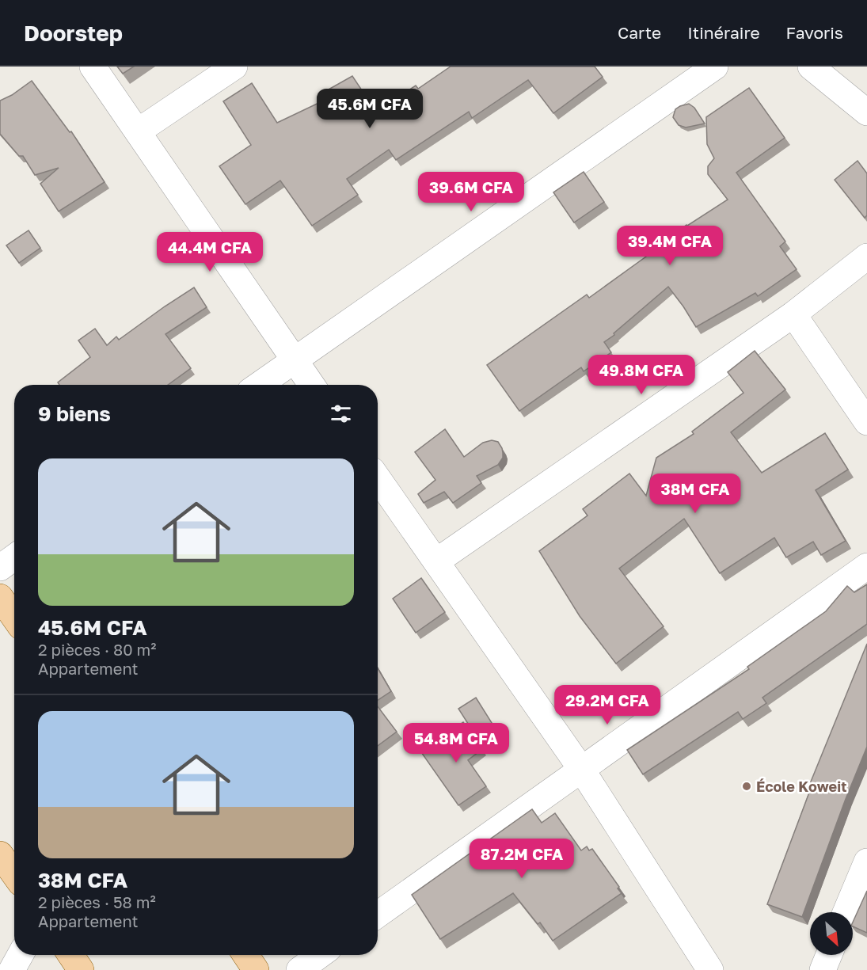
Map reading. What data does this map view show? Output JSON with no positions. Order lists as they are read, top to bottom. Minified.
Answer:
{"places":["École Koweit"],"north":"bottom right","page":{"header":"Doorstep","nav":["Carte","Itinéraire","Favoris"],"price":["45.6M CFA","39.6M CFA","39.4M CFA","44.4M CFA","49.8M CFA","38M CFA","29.2M CFA","54.8M CFA","87.2M CFA"],"heading":"9 biens","list":[{"name":"45.6M CFA","note":"2 pièces · 80 m² · Appartement"},{"name":"38M CFA","note":"2 pièces · 58 m² · Appartement"}]}}
